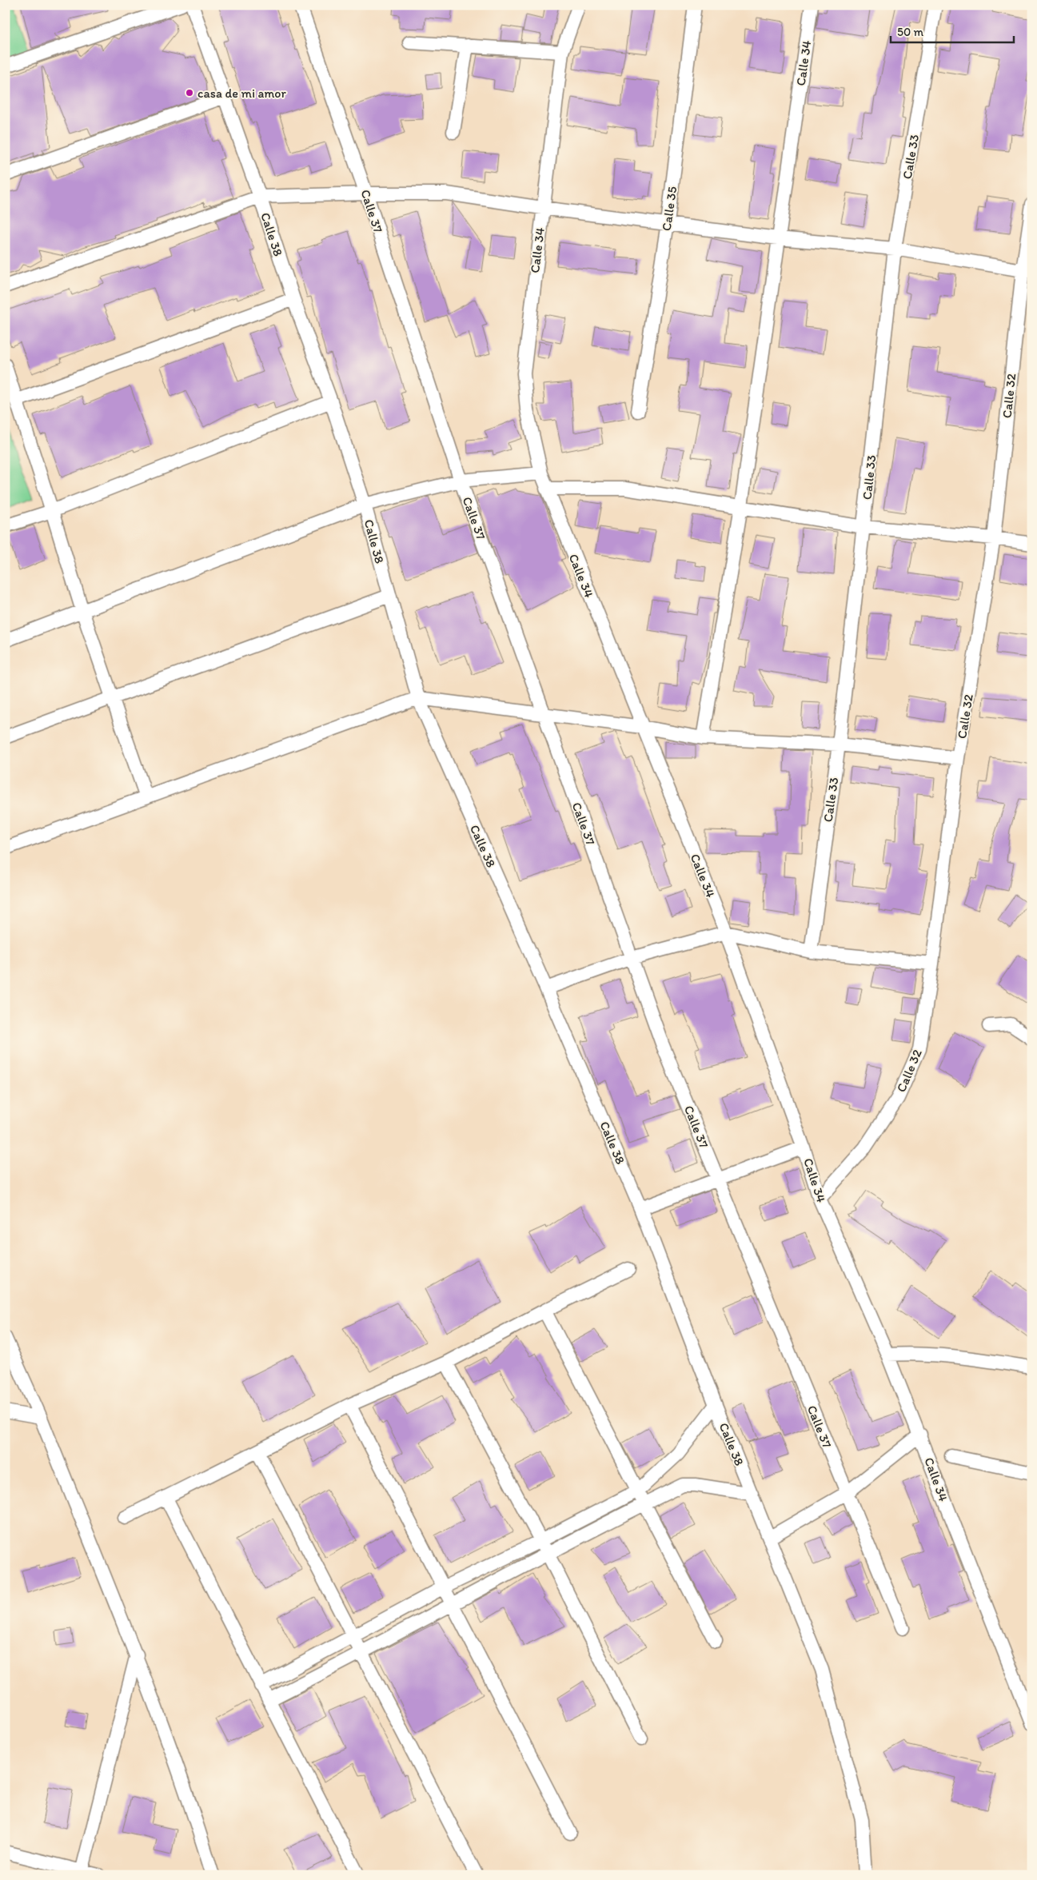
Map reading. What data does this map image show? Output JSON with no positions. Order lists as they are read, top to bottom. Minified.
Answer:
{"streets":{"street":["Calle 34","Calle 33","Calle 35","Calle 37","Calle 38","Calle 32"]},"crossings":[["Calle 34","Calle 32"]],"places":["casa de mi amor"],"scale_bar":"50 m"}
